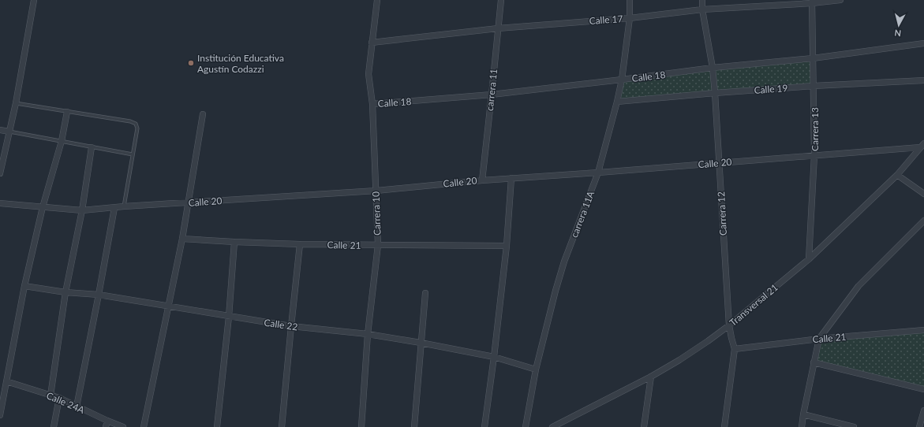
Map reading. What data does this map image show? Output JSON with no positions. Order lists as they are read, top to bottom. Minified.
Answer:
{"streets":{"street":["Calle 17","Calle 18","Calle 19","carrera 11","Carrera 13","Calle 20","Carrera 10","Carrera 12","carrera 11A","Calle 21","Transversal 21","Calle 22","Calle 24A"]},"crossings":[["Calle 17","carrera 11"],["Calle 17","Carrera 13"],["Calle 17","Carrera 10"],["Calle 17","Carrera 12"],["Calle 17","carrera 11A"],["Calle 18","carrera 11"],["Calle 18","Carrera 13"],["Calle 18","Carrera 10"],["Calle 18","Carrera 12"],["Calle 18","carrera 11A"],["Calle 19","Carrera 13"],["Calle 19","Carrera 12"],["Calle 19","carrera 11A"],["carrera 11","Calle 20"],["Carrera 13","Calle 20"],["Carrera 13","Transversal 21"],["Calle 20","Carrera 10"],["Calle 20","Carrera 12"],["Calle 20","carrera 11A"],["Calle 20","Transversal 21"],["Carrera 10","Calle 21"],["Carrera 10","Calle 22"],["Carrera 12","Calle 21"],["Carrera 12","Transversal 21"],["carrera 11A","Calle 22"]],"places":["Institución Educativa Agustín Codazzi"],"north":"bottom"}
